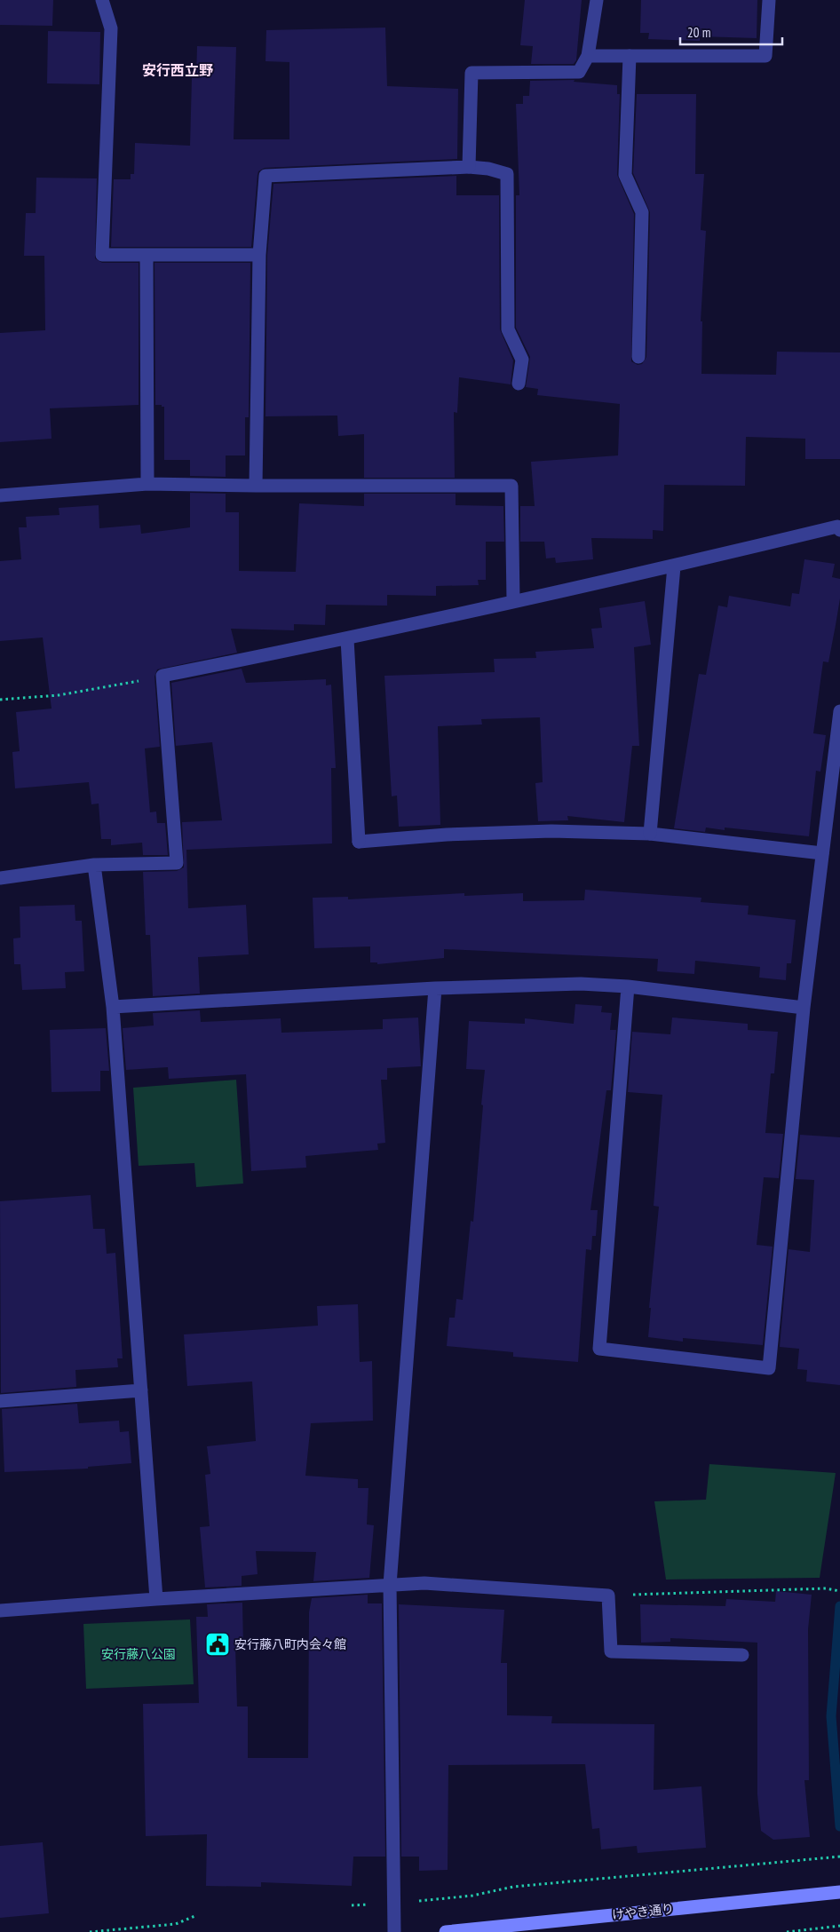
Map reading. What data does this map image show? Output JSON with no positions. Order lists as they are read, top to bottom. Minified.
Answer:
{"streets":{"street":["けやき通り"]},"districts":["安行西立野"],"parks":["安行藤八公園"],"places":{"public building":["安行藤八町内会々館"]},"scale_bar":"20 m"}
